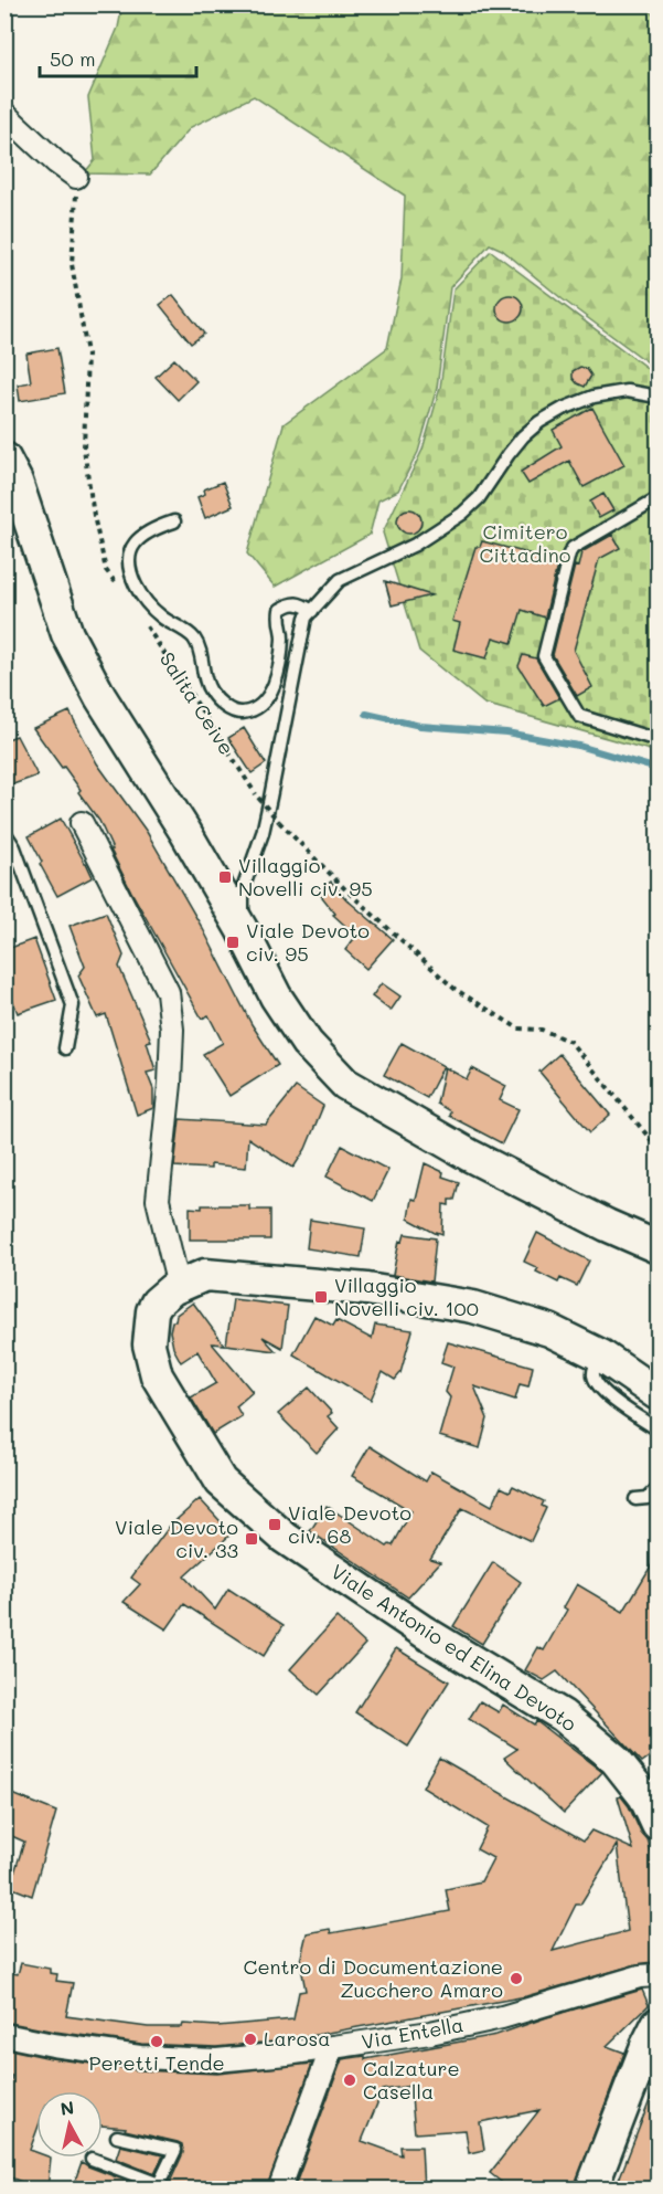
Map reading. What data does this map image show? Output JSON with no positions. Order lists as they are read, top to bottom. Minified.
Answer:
{"streets":{"street":["Viale Antonio ed Elina Devoto","Via Entella"],"path":["Salita Ceive"]},"parks":["Cimitero Cittadino"],"places":{"transit":["Villaggio Novelli civ. 95","Viale Devoto civ. 95","Villaggio Novelli civ. 100","Viale Devoto civ. 68","Viale Devoto civ. 33"],"other":["Centro di Documentazione Zucchero Amaro","Larosa","Peretti Tende","Calzature Casella"]},"scale_bar":"50 m","north":"top"}
